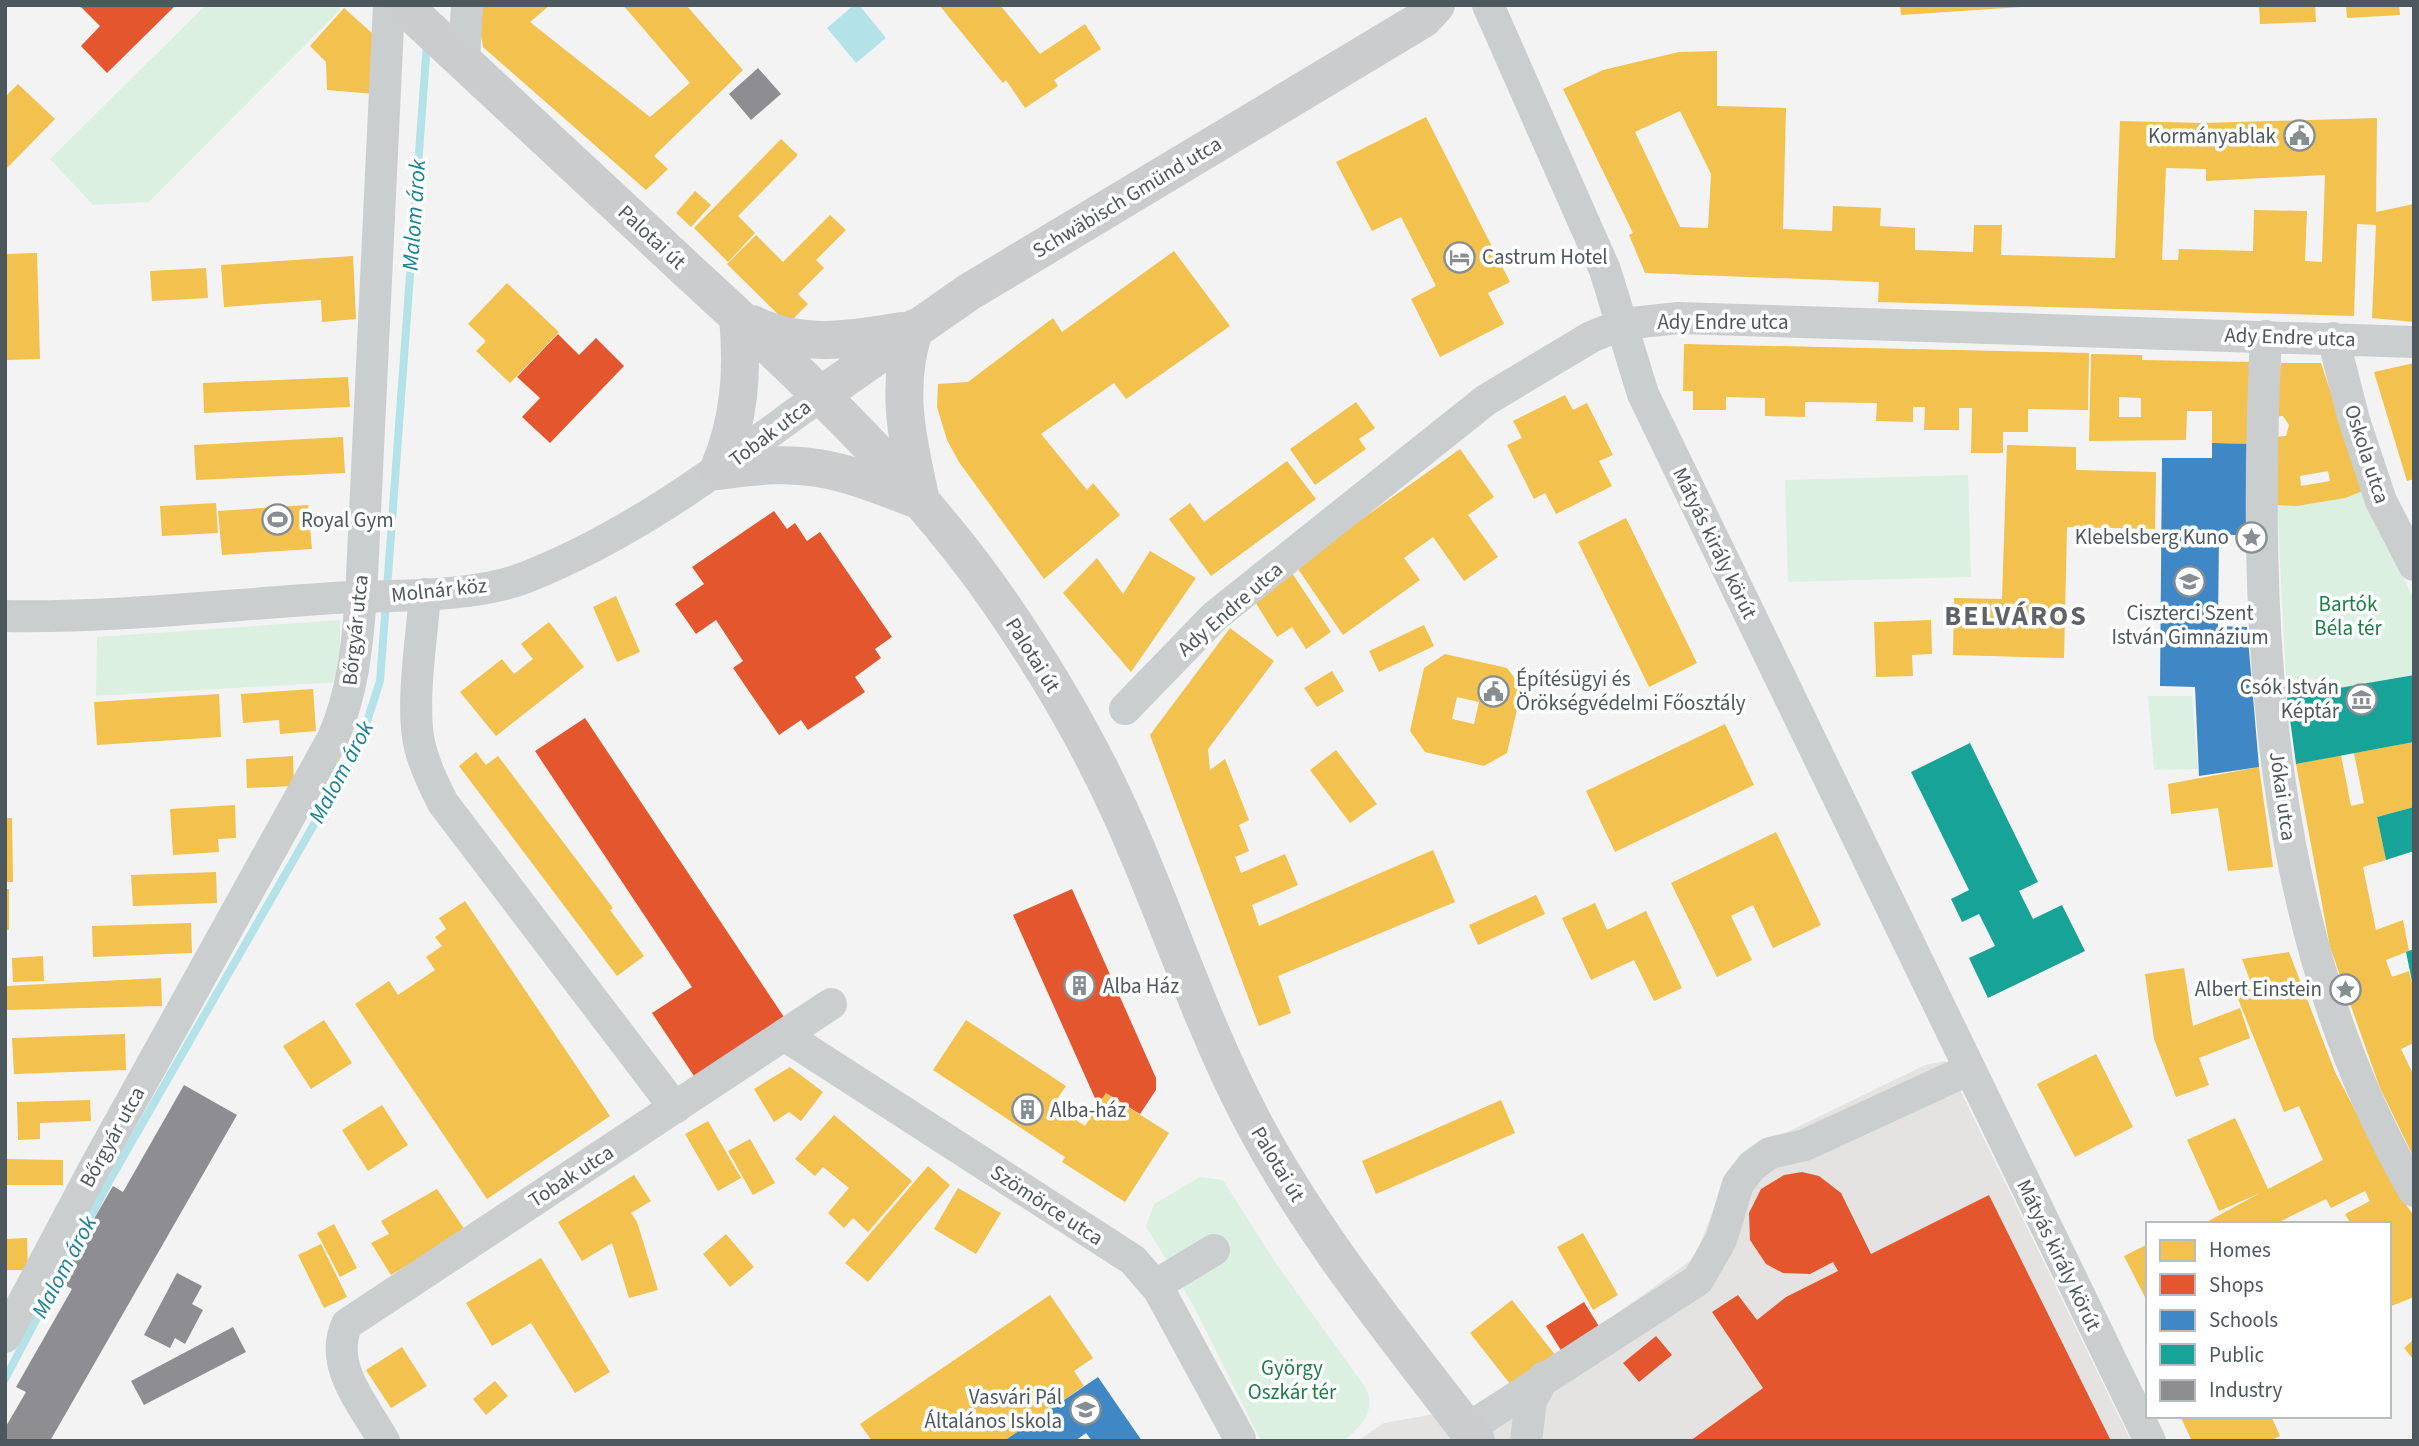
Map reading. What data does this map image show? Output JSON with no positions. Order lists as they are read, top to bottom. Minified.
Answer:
{"streets":{"main road":["Schwäbisch Gmünd utca","Palotai út"],"street":["Ady Endre utca","Tobak utca","Oskola utca","Mátyás király körút","Molnár köz","Bőrgyár utca","Jókai utca","Szömörce utca"]},"crossings":[["Schwäbisch Gmünd utca","Palotai út"],["Schwäbisch Gmünd utca","Tobak utca"],["Palotai út","Tobak utca"],["Ady Endre utca","Oskola utca"],["Ady Endre utca","Mátyás király körút"],["Ady Endre utca","Jókai utca"],["Tobak utca","Molnár köz"],["Tobak utca","Szömörce utca"],["Molnár köz","Bőrgyár utca"]],"districts":["BELVÁROS"],"water":["Malom árok"],"parks":["Bartók Béla tér","György Oszkár tér"],"places":{"public building":["Kormányablak","Építésügyi és Örökségvédelmi Főosztály"],"hotel":["Castrum Hotel"],"sports":["Royal Gym"],"place":["Klebelsberg Kuno","Albert Einstein"],"school or university":["Ciszterci Szent István Gimnázium","Vasvári Pál Általános Iskola"],"museum":["Csók István Képtár"],"building":["Alba Ház","Alba-ház"]},"legend":["Homes","Shops","Schools","Public","Industry"]}
